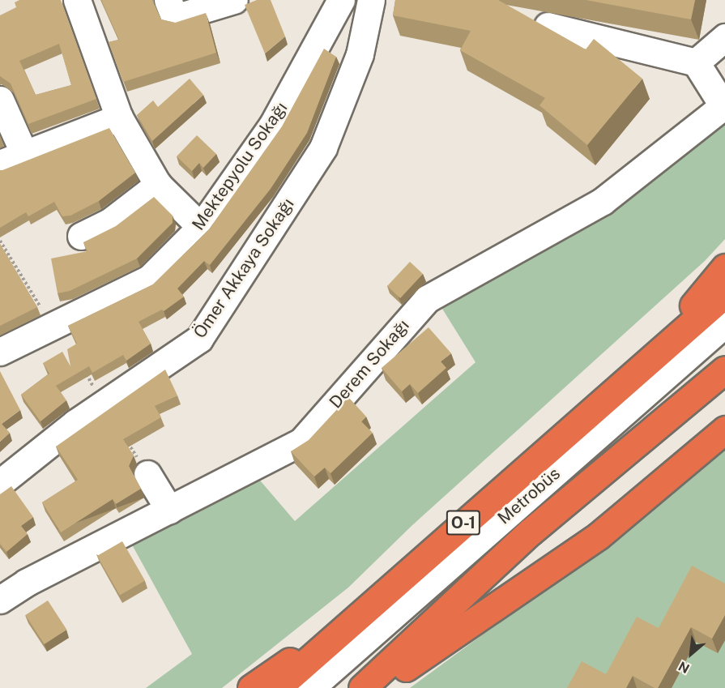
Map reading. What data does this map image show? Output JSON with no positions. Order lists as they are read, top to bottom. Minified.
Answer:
{"streets":{"highway":["O-1"],"street":["Mektepyolu Sokağı","Ömer Akkaya Sokağı","Derem Sokağı","Metrobüs"]},"north":"bottom left"}
